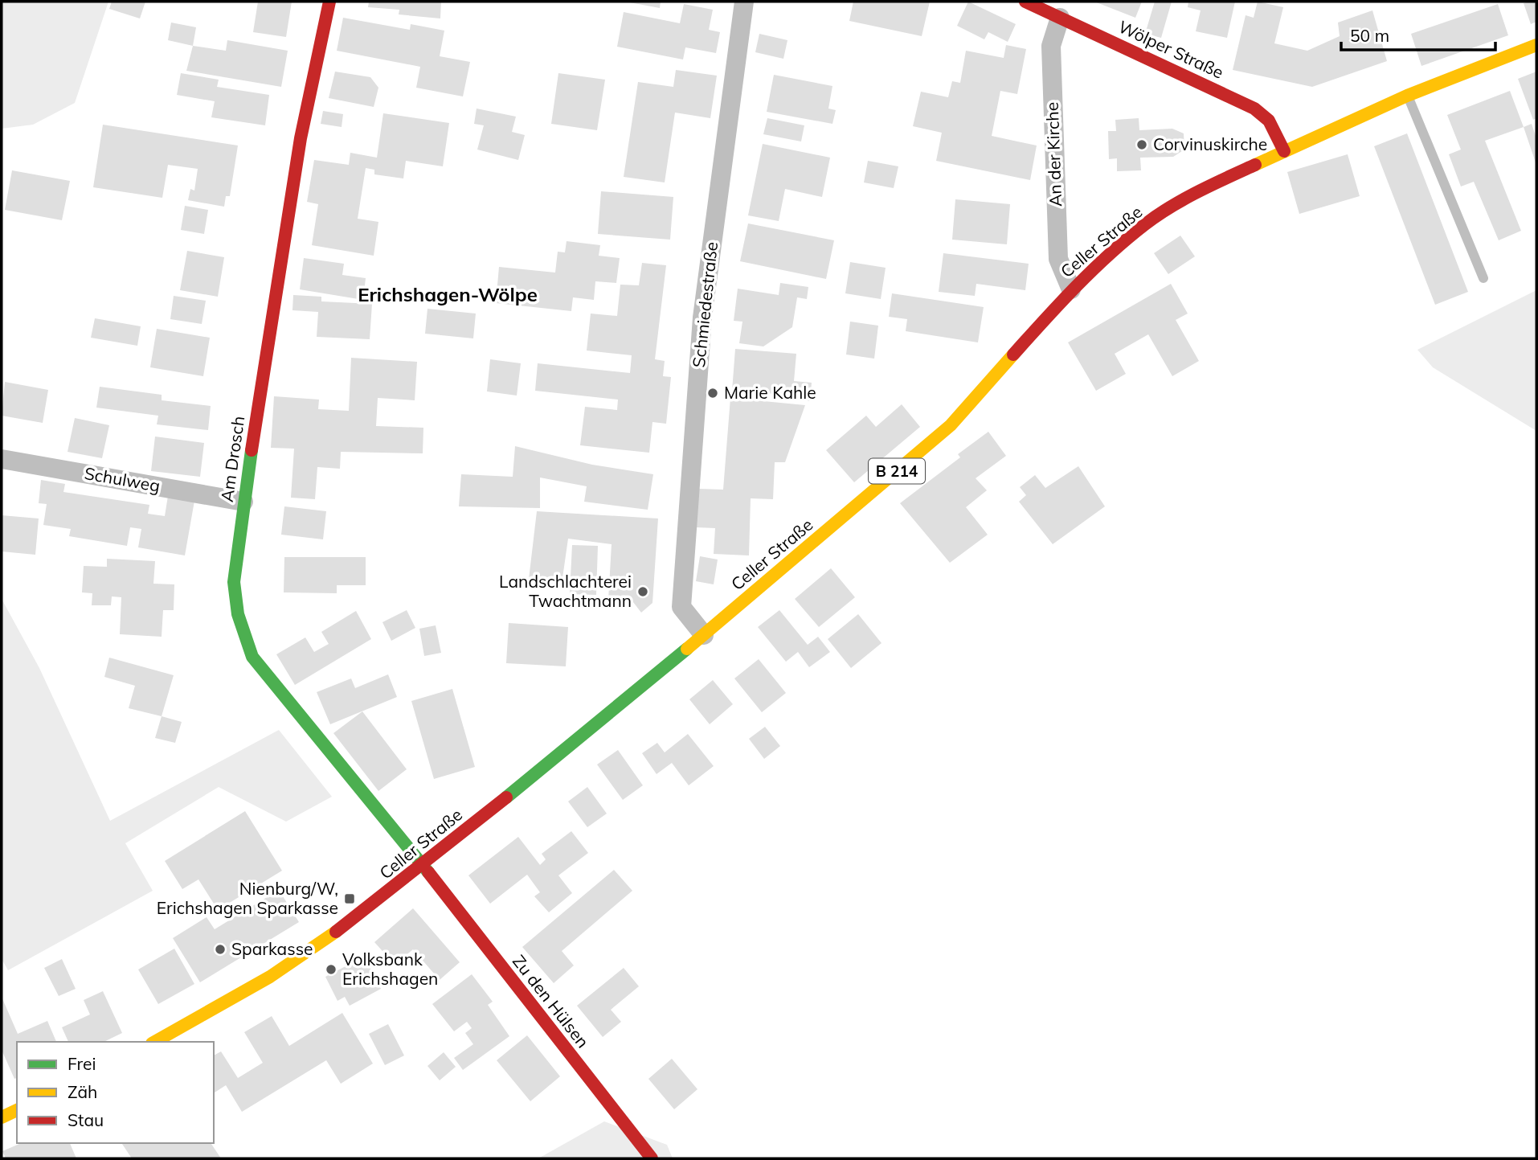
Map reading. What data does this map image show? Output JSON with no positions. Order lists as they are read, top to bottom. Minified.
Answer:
{"streets":{"main road":["Wölper Straße","Celler Straße","Am Drosch","B 214","Zu den Hülsen"],"street":["An der Kirche","Schmiedestraße","Schulweg"]},"crossings":[["Wölper Straße","An der Kirche"],["Wölper Straße","Celler Straße"],["An der Kirche","Celler Straße"],["Celler Straße","Schmiedestraße"],["Celler Straße","Am Drosch"],["Celler Straße","Zu den Hülsen"],["Am Drosch","Schulweg"],["Am Drosch","Zu den Hülsen"]],"districts":["Erichshagen-Wölpe"],"places":{"other":["Corvinuskirche","Marie Kahle","Landschlachterei Twachtmann","Sparkasse","Volksbank Erichshagen"],"transit":["Nienburg/W, Erichshagen Sparkasse"]},"legend":["Frei","Zäh","Stau"],"scale_bar":"50 m"}
